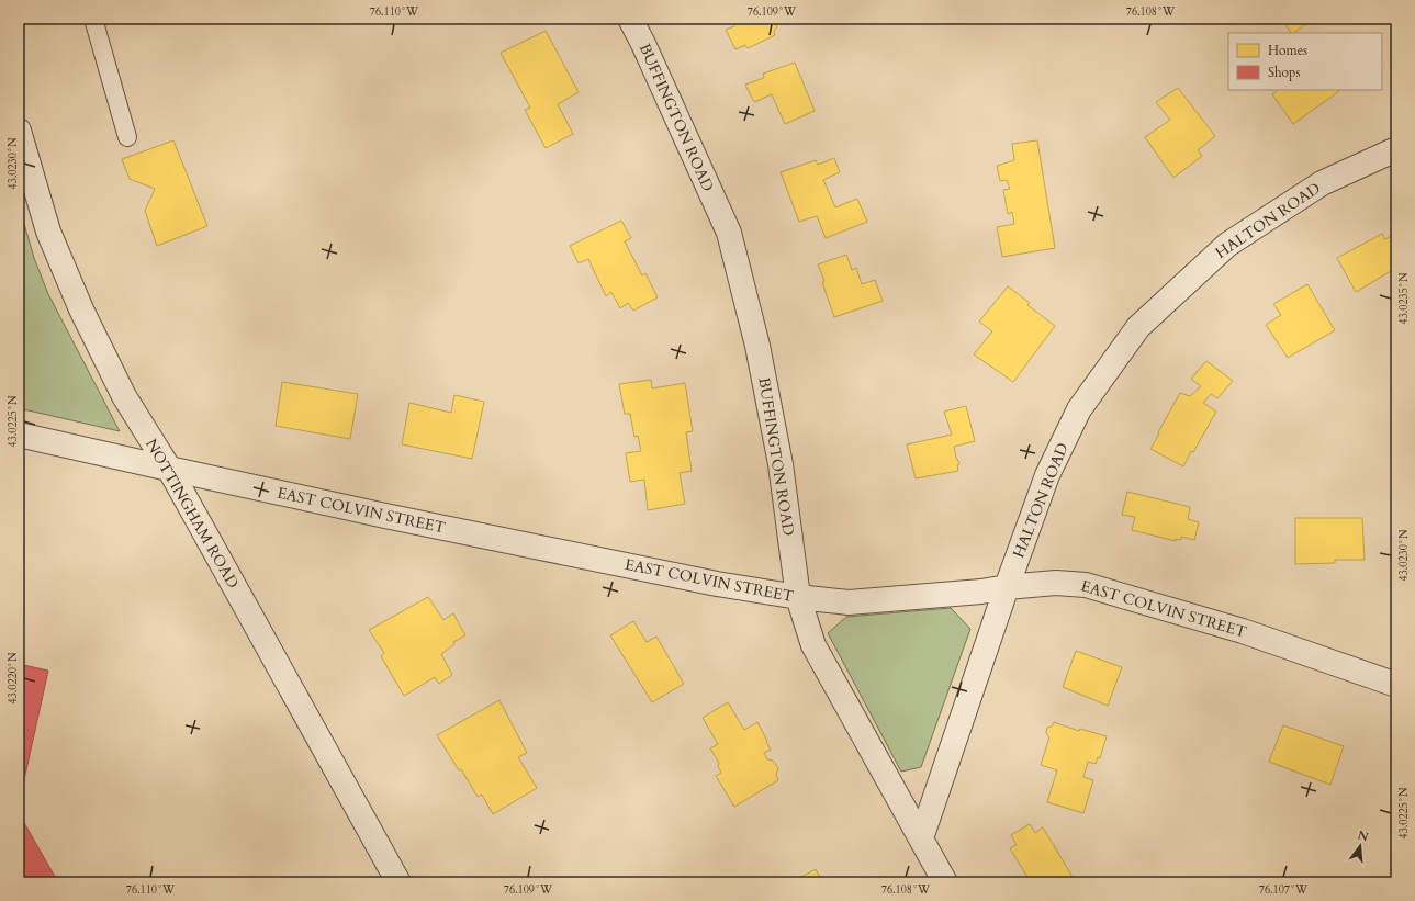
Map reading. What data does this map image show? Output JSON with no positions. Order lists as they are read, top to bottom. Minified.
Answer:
{"streets":{"street":["BUFFINGTON ROAD","HALTON ROAD","EAST COLVIN STREET","NOTTINGHAM ROAD"]},"crossings":[["BUFFINGTON ROAD","HALTON ROAD"],["BUFFINGTON ROAD","EAST COLVIN STREET"],["HALTON ROAD","EAST COLVIN STREET"],["EAST COLVIN STREET","NOTTINGHAM ROAD"]],"legend":["Homes","Shops"],"north":"top","coordinates":["76.110°W","76.109°W","76.108°W","43.0230°N","43.0235°N","43.0225°N","43.0220°N","76.107°W"]}
